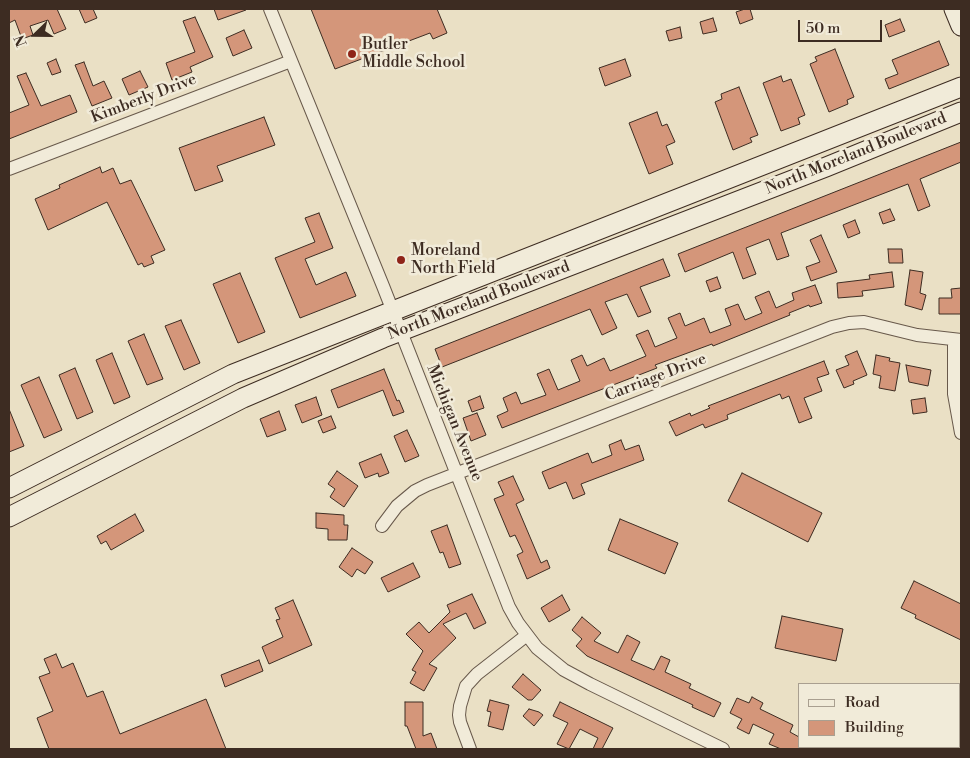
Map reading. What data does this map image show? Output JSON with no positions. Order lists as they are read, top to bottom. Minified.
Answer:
{"streets":{"street":["Kimberly Drive","North Moreland Boulevard","Carriage Drive","Michigan Avenue"]},"crossings":[["Kimberly Drive","Michigan Avenue"],["North Moreland Boulevard","Michigan Avenue"],["Carriage Drive","Michigan Avenue"]],"places":["Butler Middle School","Moreland North Field"],"legend":["Road","Building"],"scale_bar":"50 m","north":"left"}
